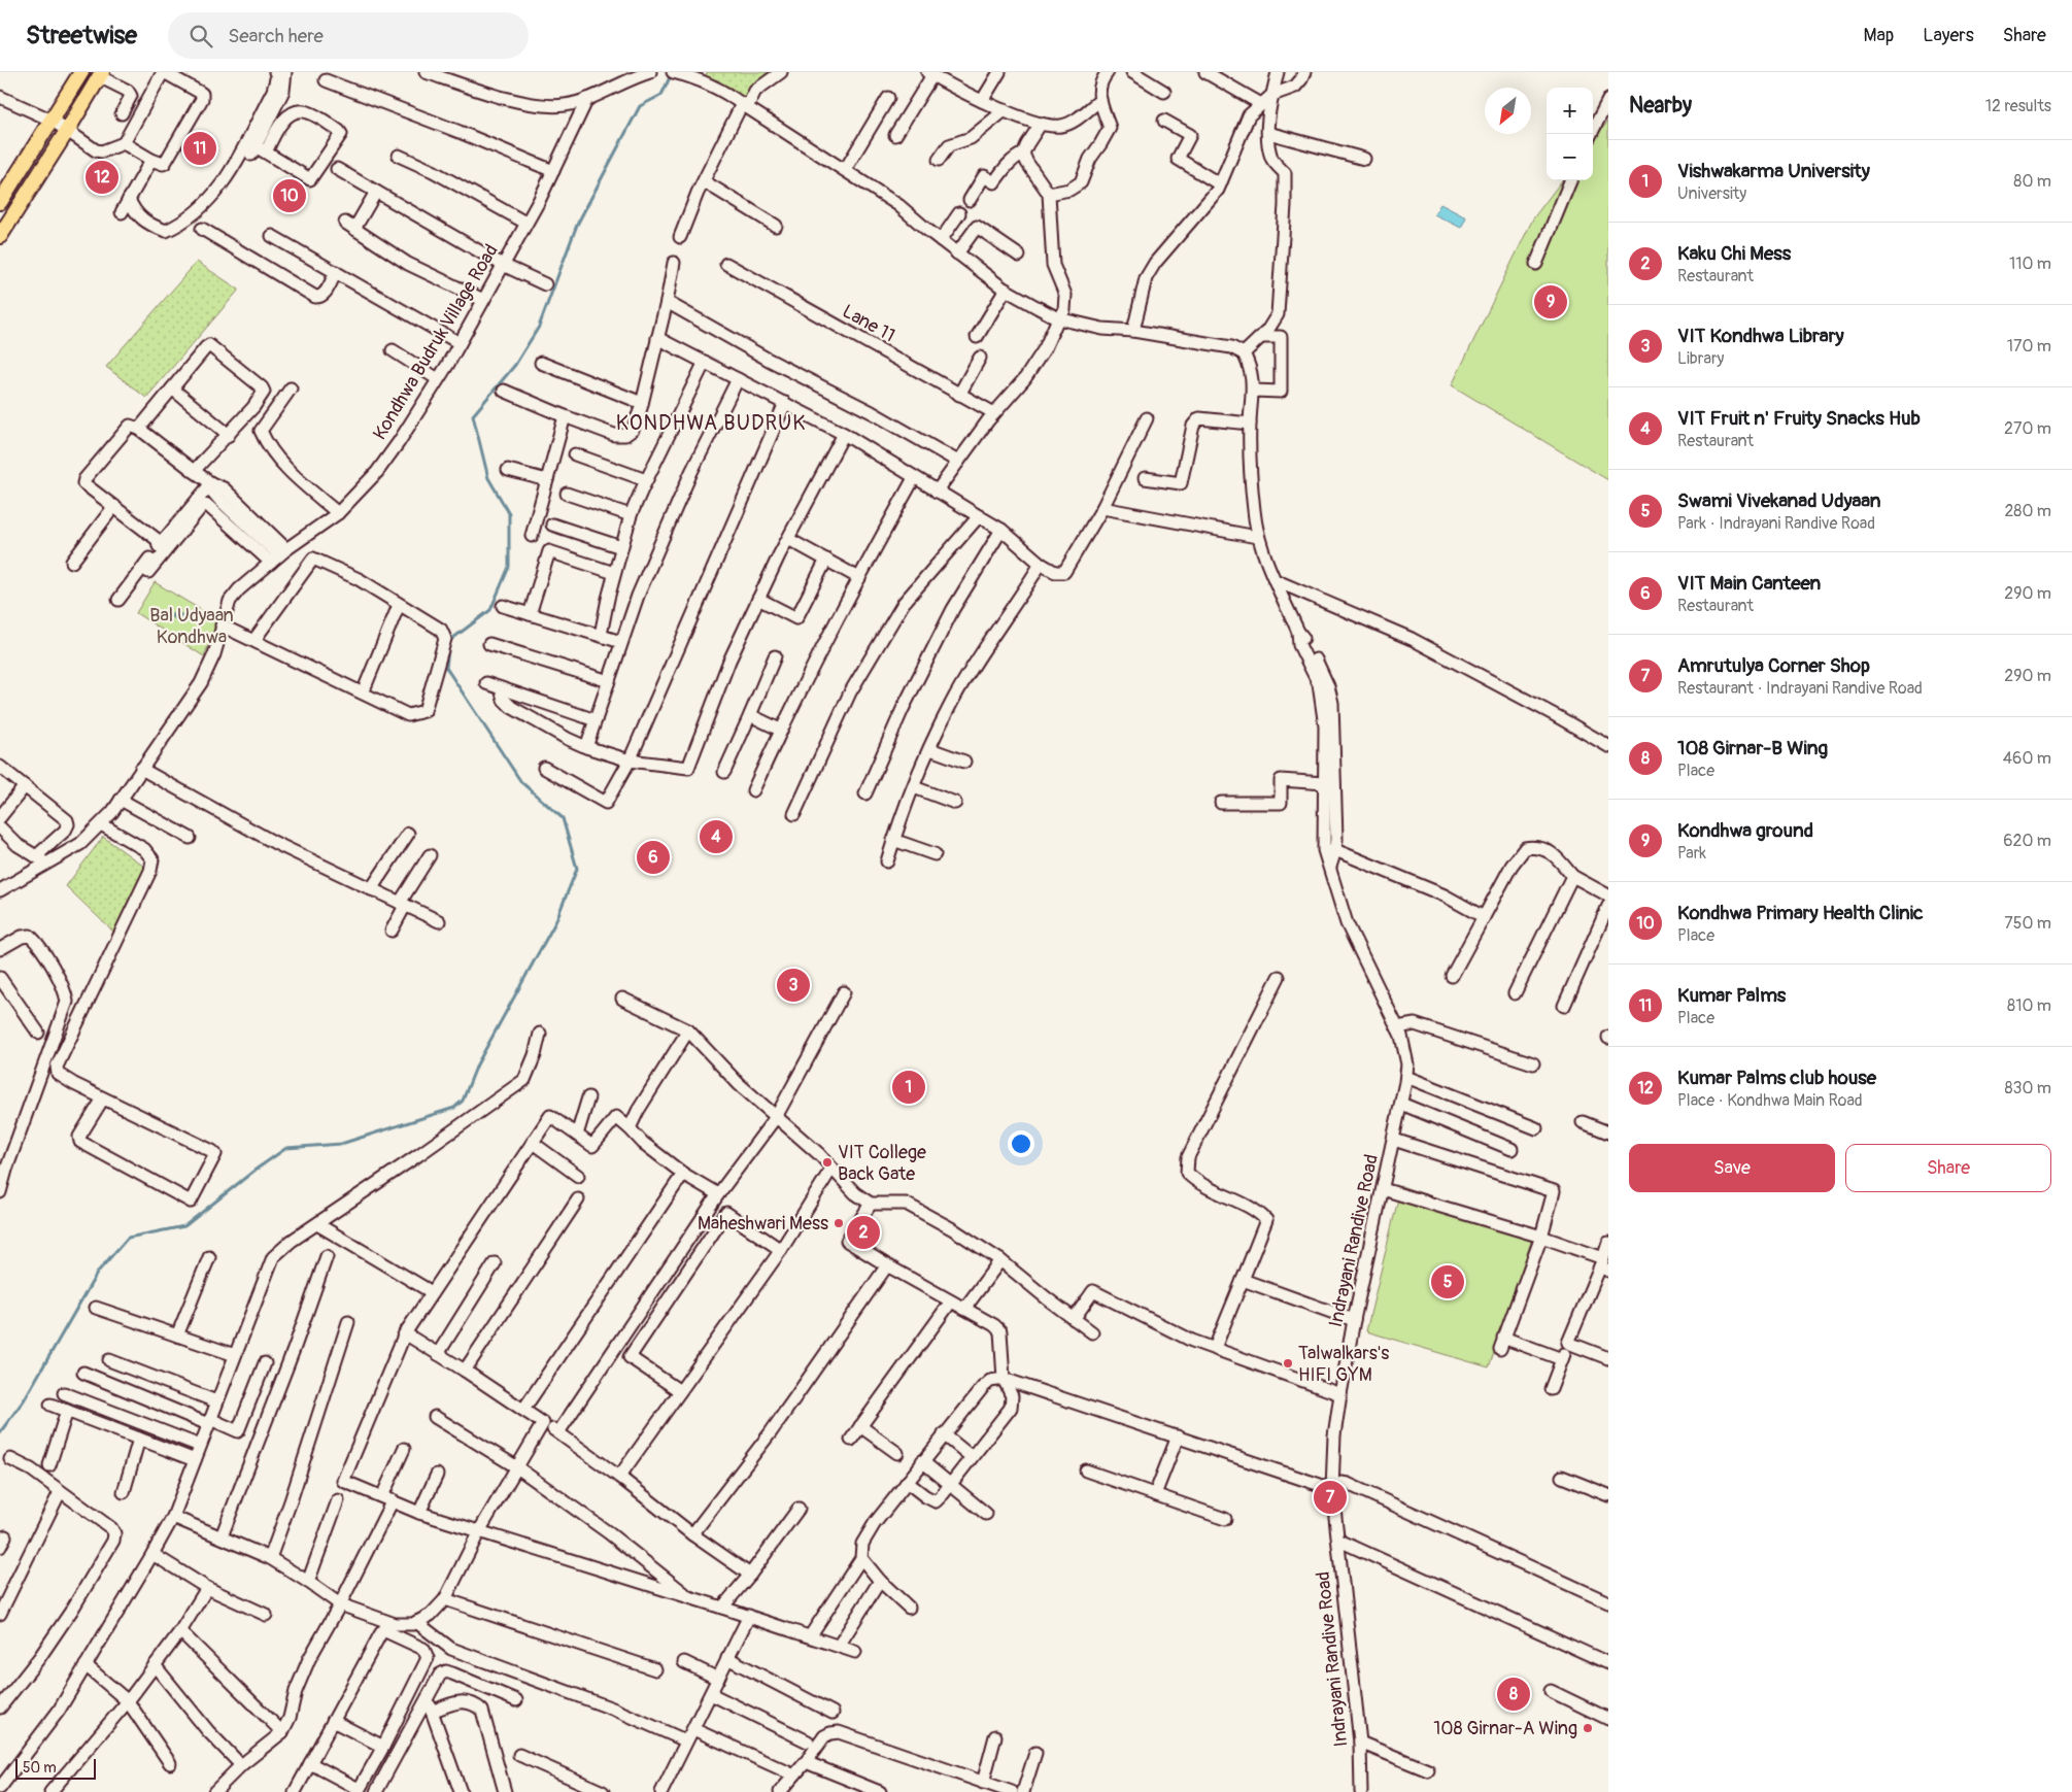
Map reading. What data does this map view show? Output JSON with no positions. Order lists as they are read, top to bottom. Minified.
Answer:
{"streets":{"street":["Lane 11","Kondhwa Budruk Village Road","Indrayani Randive Road"]},"districts":["KONDHWA BUDRUK"],"parks":["Bal Udyaan Kondhwa"],"places":["VIT College Back Gate","Maheshwari Mess","Talwalkars's HIFI GYM","108 Girnar-A Wing"],"scale_bar":"50 m","north":"bottom left","page":{"header":"Streetwise","search":"Search here","nav":["Map","Layers","Share"],"heading":["Nearby","12 results"],"map_buttons":["+","−"],"pins":["11","12","10","9","4","6","3","1","2","5","7","8"],"list":[{"mark":"1","name":"Vishwakarma University","note":"University","value":"80 m"},{"mark":"2","name":"Kaku Chi Mess","note":"Restaurant","value":"110 m"},{"mark":"3","name":"VIT Kondhwa Library","note":"Library","value":"170 m"},{"mark":"4","name":"VIT Fruit n' Fruity Snacks Hub","note":"Restaurant","value":"270 m"},{"mark":"5","name":"Swami Vivekanad Udyaan","note":"Park · Indrayani Randive Road","value":"280 m"},{"mark":"6","name":"VIT Main Canteen","note":"Restaurant","value":"290 m"},{"mark":"7","name":"Amrutulya Corner Shop","note":"Restaurant · Indrayani Randive Road","value":"290 m"},{"mark":"8","name":"108 Girnar-B Wing","note":"Place","value":"460 m"},{"mark":"9","name":"Kondhwa ground","note":"Park","value":"620 m"},{"mark":"10","name":"Kondhwa Primary Health Clinic","note":"Place","value":"750 m"},{"mark":"11","name":"Kumar Palms","note":"Place","value":"810 m"},{"mark":"12","name":"Kumar Palms club house","note":"Place · Kondhwa Main Road","value":"830 m"}],"buttons":["Save","Share"],"scale":"50 m"}}
